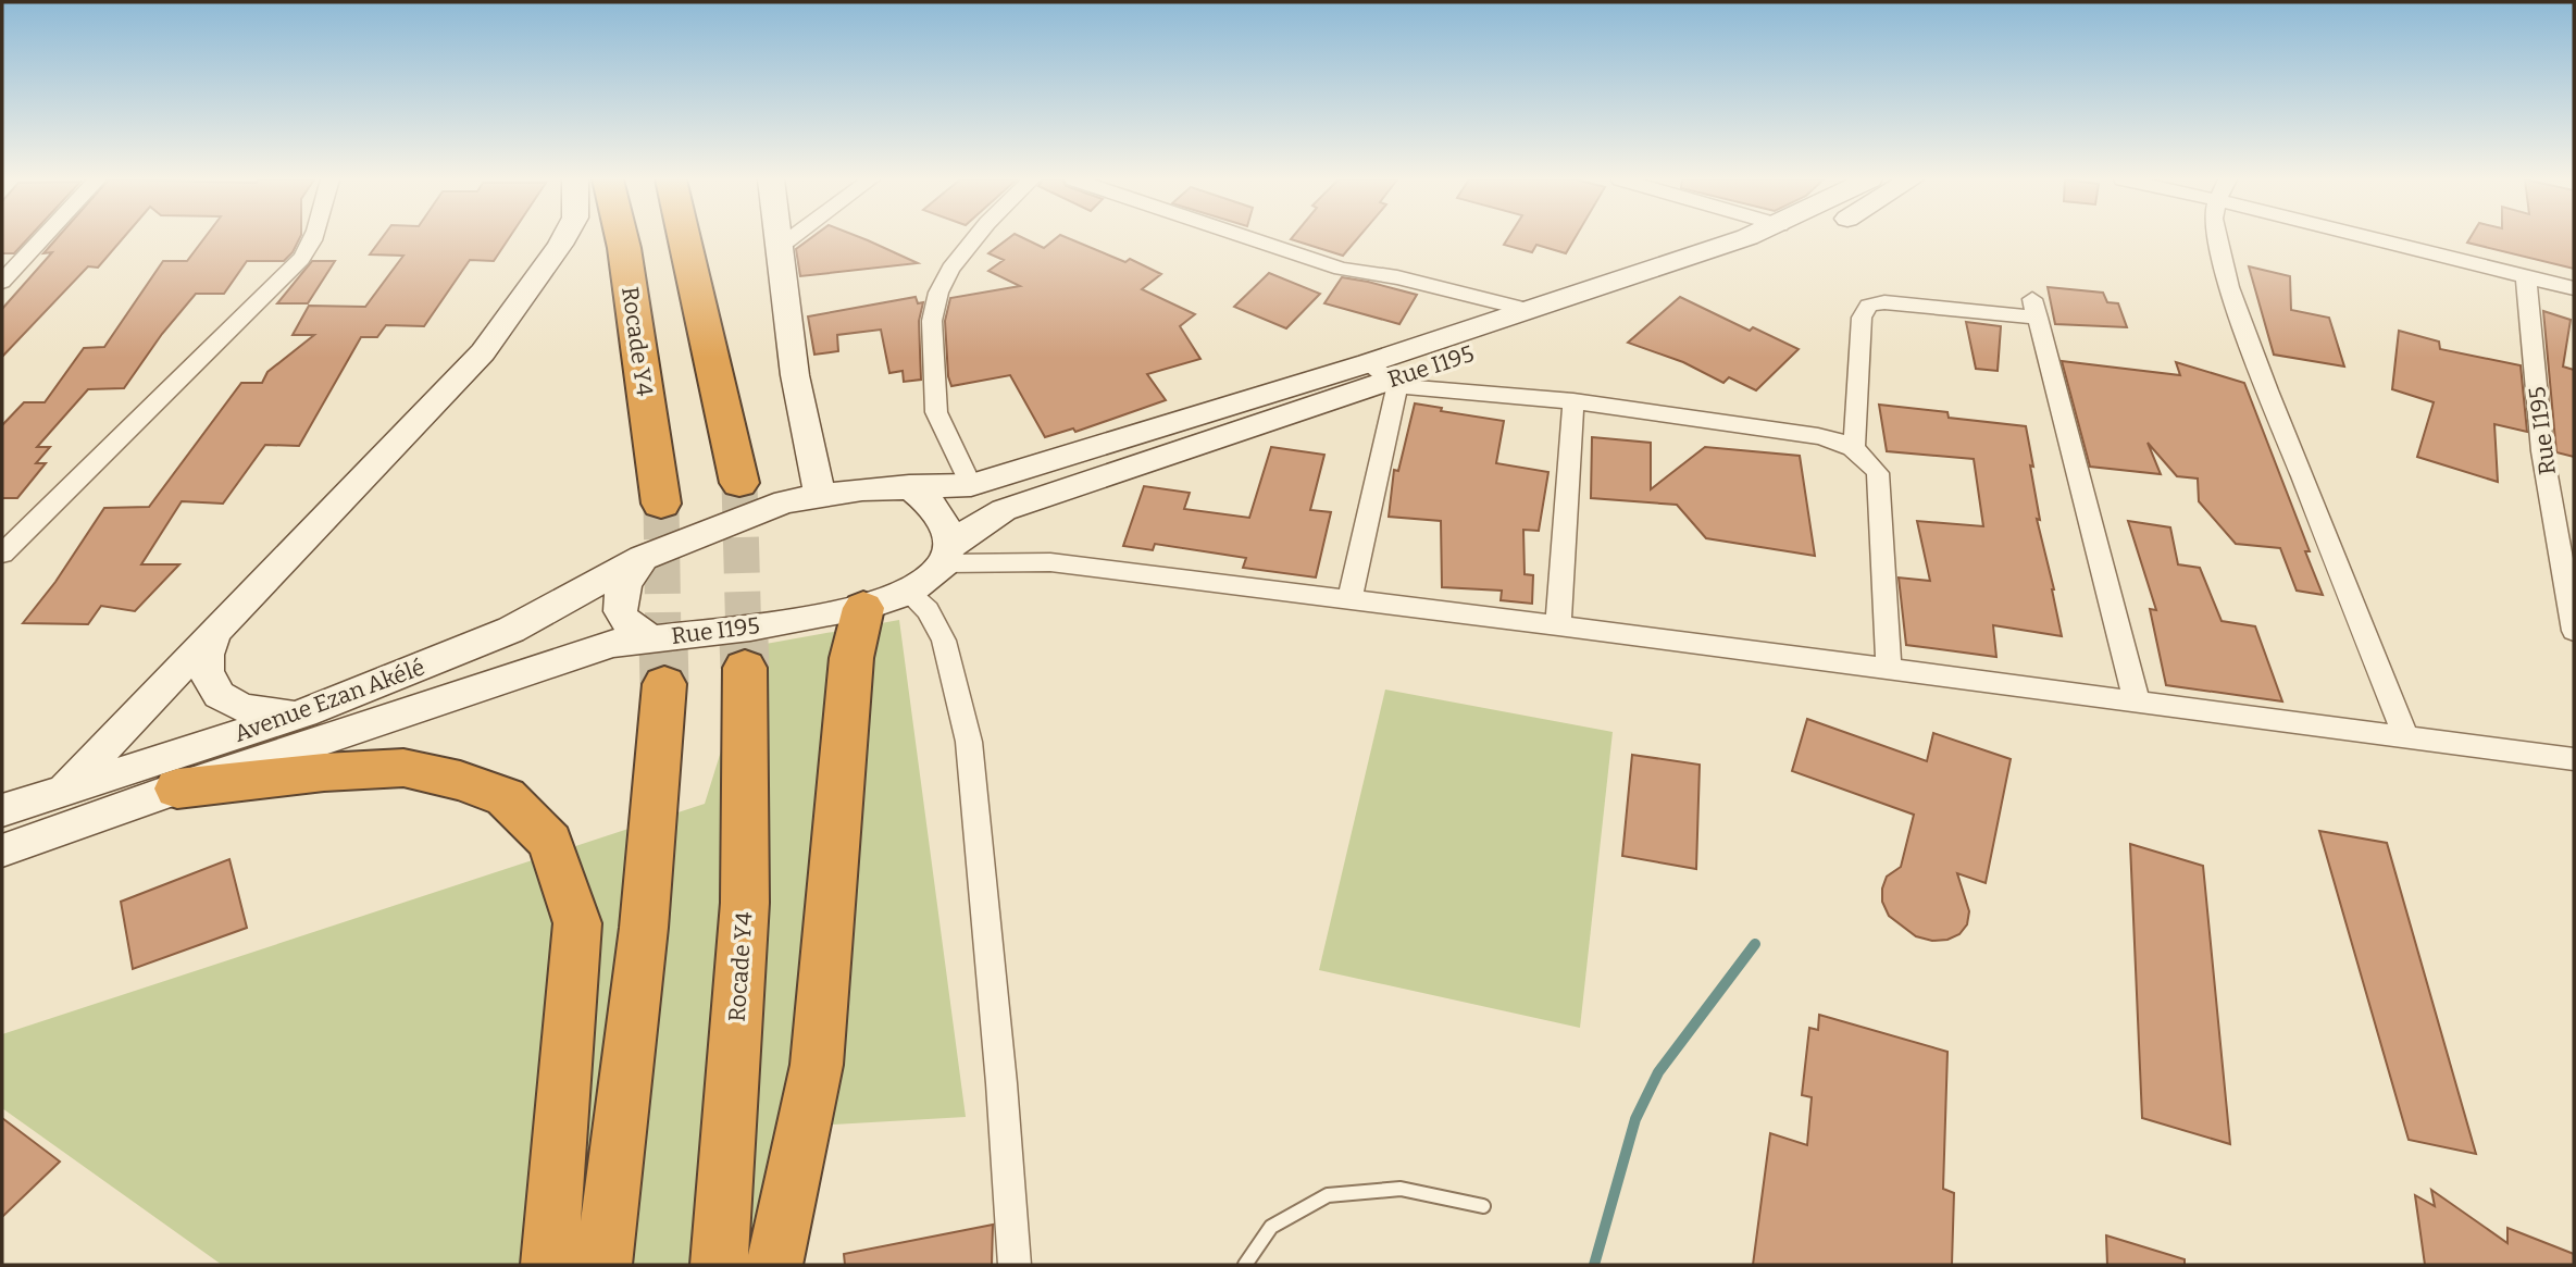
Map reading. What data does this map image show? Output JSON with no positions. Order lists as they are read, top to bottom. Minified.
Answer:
{"streets":{"highway":["Rocade Y4"],"main road":["Rue I195","Avenue Ezan Akélé"]},"crossings":[["Rue I195","Avenue Ezan Akélé"]]}
